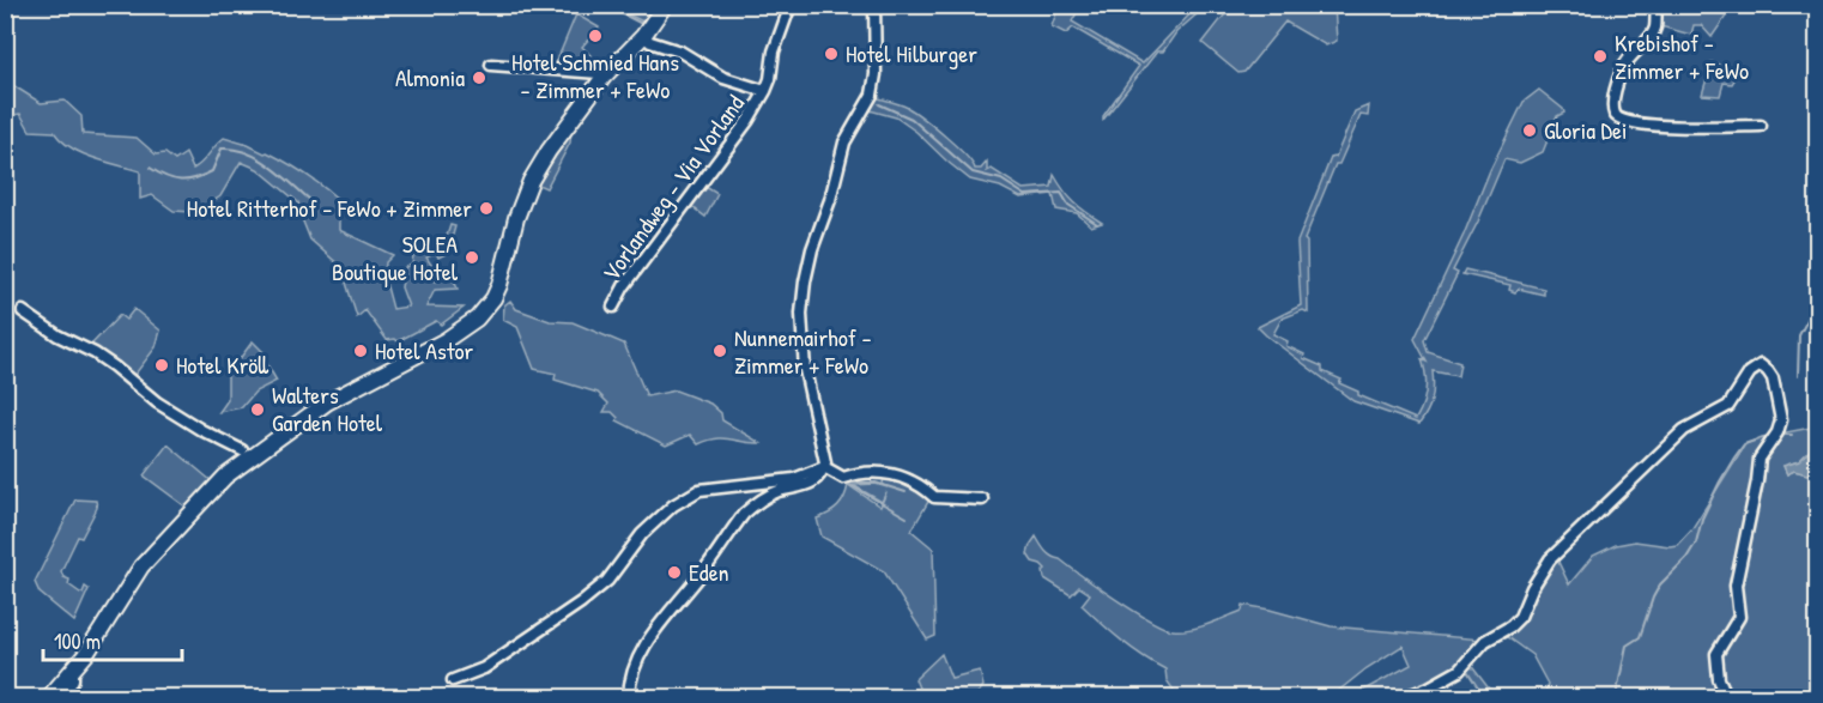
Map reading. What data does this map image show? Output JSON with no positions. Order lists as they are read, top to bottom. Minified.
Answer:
{"streets":{"street":["Vorlandweg - Via Vorland"]},"places":["Hotel Schmied Hans - Zimmer + FeWo","Hotel Hilburger","Krebishof - Zimmer + FeWo","Almonia","Gloria Dei","Hotel Ritterhof - FeWo + Zimmer","SOLEA Boutique Hotel","Hotel Astor","Nunnemairhof - Zimmer + FeWo","Hotel Kröll","Walters Garden Hotel","Eden"],"scale_bar":"100 m"}
